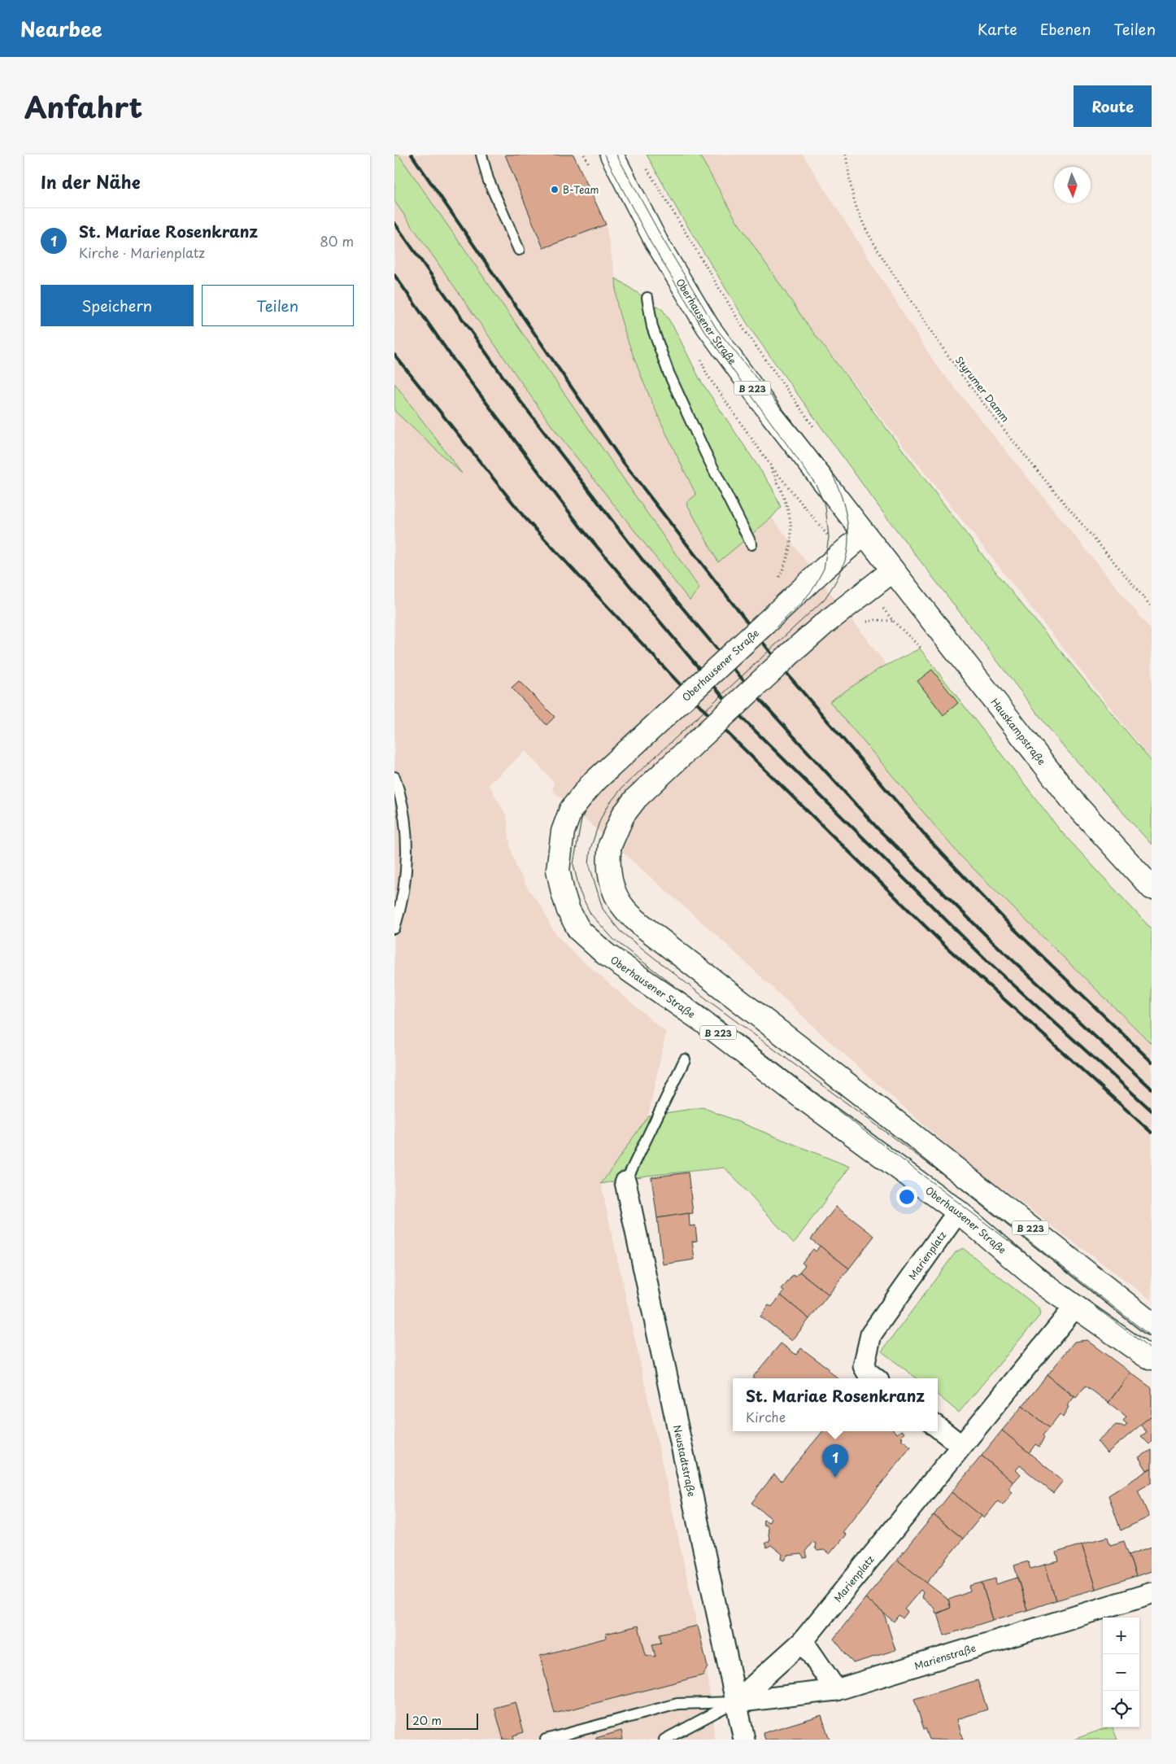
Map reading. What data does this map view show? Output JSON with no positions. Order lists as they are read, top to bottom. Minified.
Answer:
{"streets":{"main road":["Oberhausener Straße","B 223","Hauskampstraße"],"street":["Marienplatz","Neustadtstraße","Marienstraße"],"path":["Styrumer Damm"]},"crossings":[["Oberhausener Straße","B 223"],["Oberhausener Straße","Hauskampstraße"],["Oberhausener Straße","Marienplatz"],["B 223","Hauskampstraße"],["Marienplatz","Neustadtstraße"],["Marienplatz","Marienstraße"],["Neustadtstraße","Marienstraße"]],"places":["B-Team"],"scale_bar":"20 m","north":"bottom","page":{"header":"Nearbee","nav":["Karte","Ebenen","Teilen"],"title":"Anfahrt","buttons":["Route",["Speichern","Teilen"]],"heading":"In der Nähe","list":[{"mark":"1","name":"St. Mariae Rosenkranz","note":"Kirche · Marienplatz","value":"80 m"}],"popup":["St. Mariae Rosenkranz","Kirche"],"pins":"1","map_buttons":["+","−"],"scale":"20 m"}}
